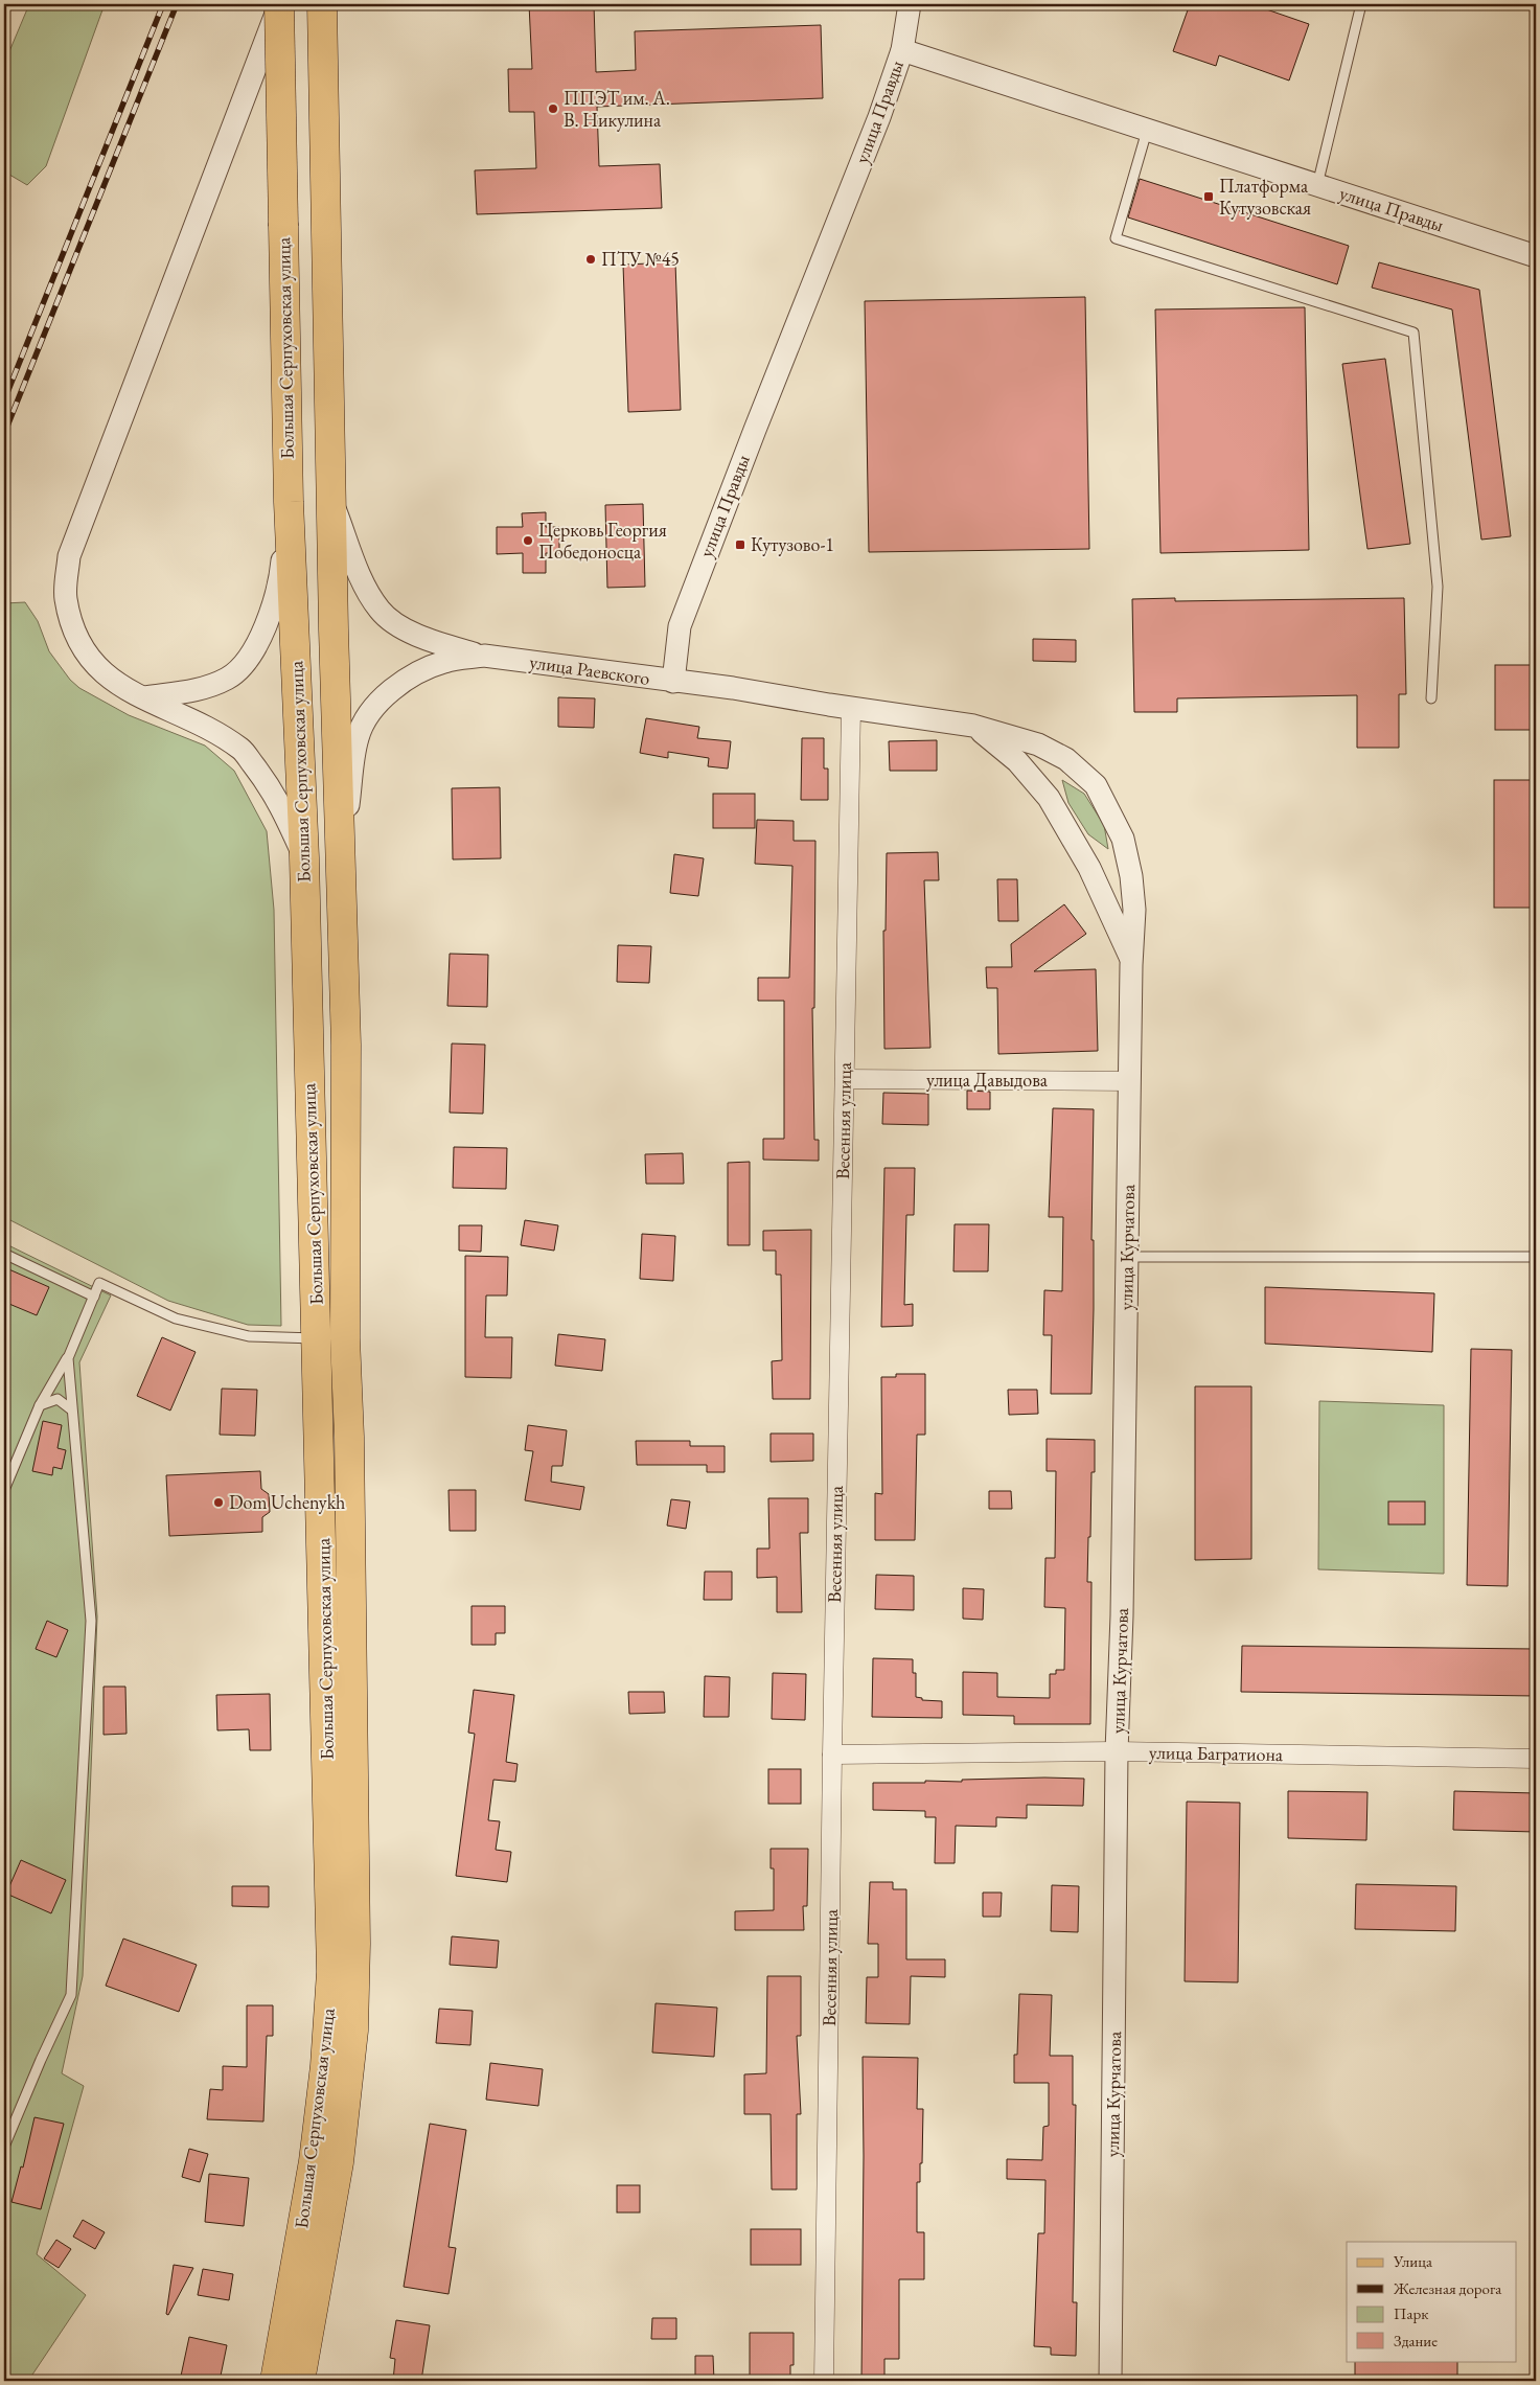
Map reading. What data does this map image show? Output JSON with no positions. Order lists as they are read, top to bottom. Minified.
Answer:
{"streets":{"main road":["Большая Серпуховская улица"],"street":["улица Правды","улица Раевского","улица Давыдова","Весенняя улица","улица Курчатова","улица Багратиона"]},"crossings":[["улица Правды","улица Раевского"],["Большая Серпуховская улица","улица Раевского"],["улица Раевского","Весенняя улица"],["улица Раевского","улица Курчатова"],["улица Давыдова","Весенняя улица"],["улица Давыдова","улица Курчатова"],["Весенняя улица","улица Багратиона"],["улица Курчатова","улица Багратиона"]],"places":{"other":["ППЭТ им. А. В. Никулина","ПТУ №45","Церковь Георгия Победоносца","Dom Uchenykh"],"transit":["Платформа Кутузовская","Кутузово-1"]},"legend":["Улица","Железная дорога","Парк","Здание"]}
